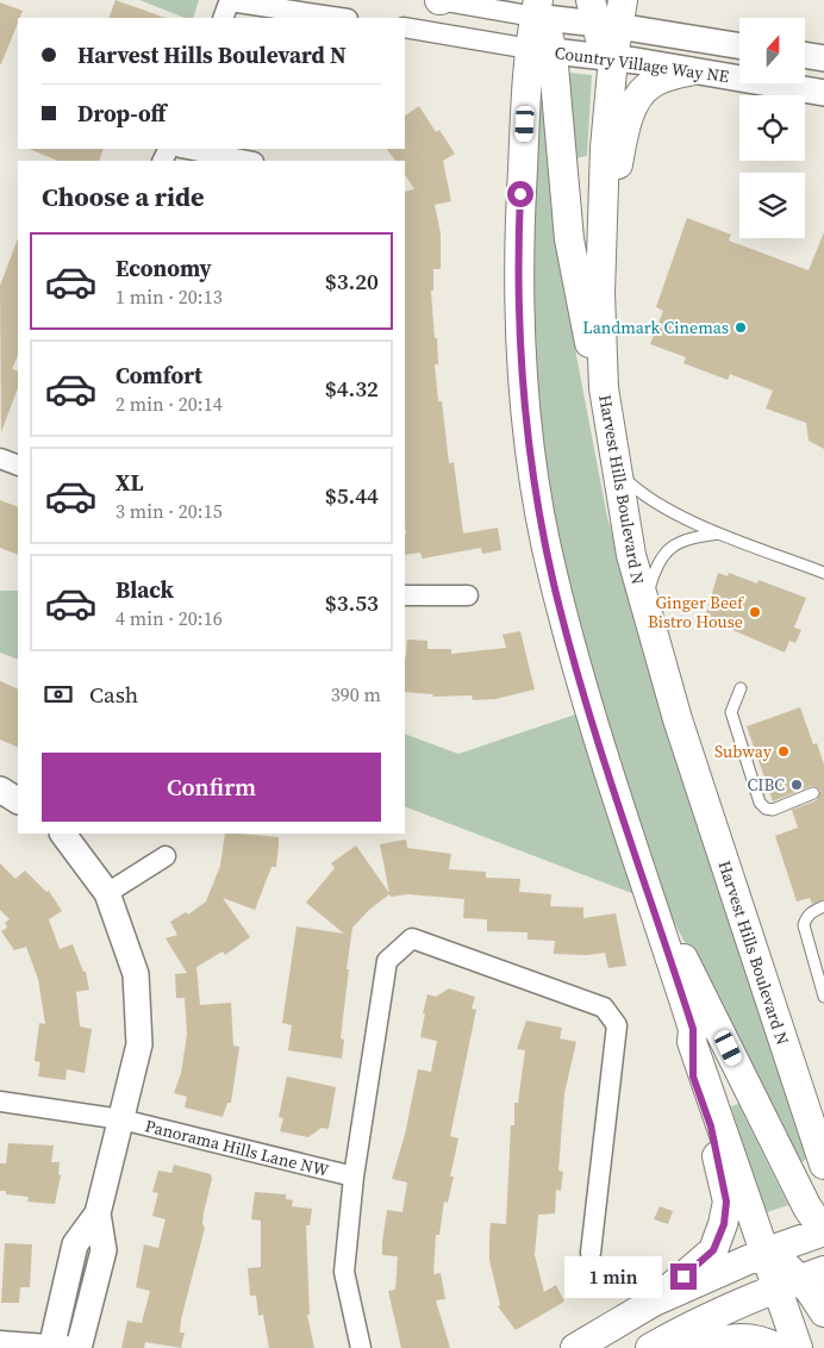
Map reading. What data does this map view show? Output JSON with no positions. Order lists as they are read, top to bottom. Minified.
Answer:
{"streets":{"main road":["Harvest Hills Boulevard N"],"street":["Country Village Way NE","Panorama Hills Lane NW"]},"crossings":[["Country Village Way NE","Harvest Hills Boulevard N"]],"places":["Landmark Cinemas","Ginger Beef Bistro House","Subway","CIBC"],"north":"top","page":{"banner":["Harvest Hills Boulevard N","Drop-off"],"heading":"Choose a ride","list":[{"name":"Economy","note":"1 min · 20:13","value":"$3.20"},{"name":"Comfort","note":"2 min · 20:14","value":"$4.32"},{"name":"XL","note":"3 min · 20:15","value":"$5.44"},{"name":"Black","note":"4 min · 20:16","value":"$3.53"}],"pay":["Cash","390 m"],"buttons":"Confirm","bubble":"1 min"}}
